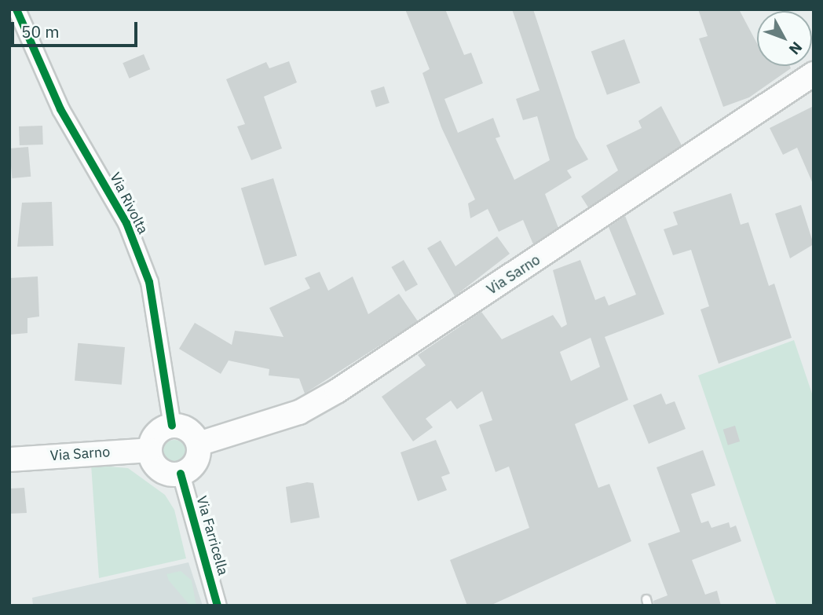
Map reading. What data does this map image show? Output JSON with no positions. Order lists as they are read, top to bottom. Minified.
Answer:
{"streets":{"main road":["Via Sarno"],"street":["Via Rivolta","Via Farricella"]},"crossings":[["Via Rivolta","Via Sarno"],["Via Rivolta","Via Farricella"],["Via Sarno","Via Farricella"]],"scale_bar":"50 m","north":"bottom right"}
